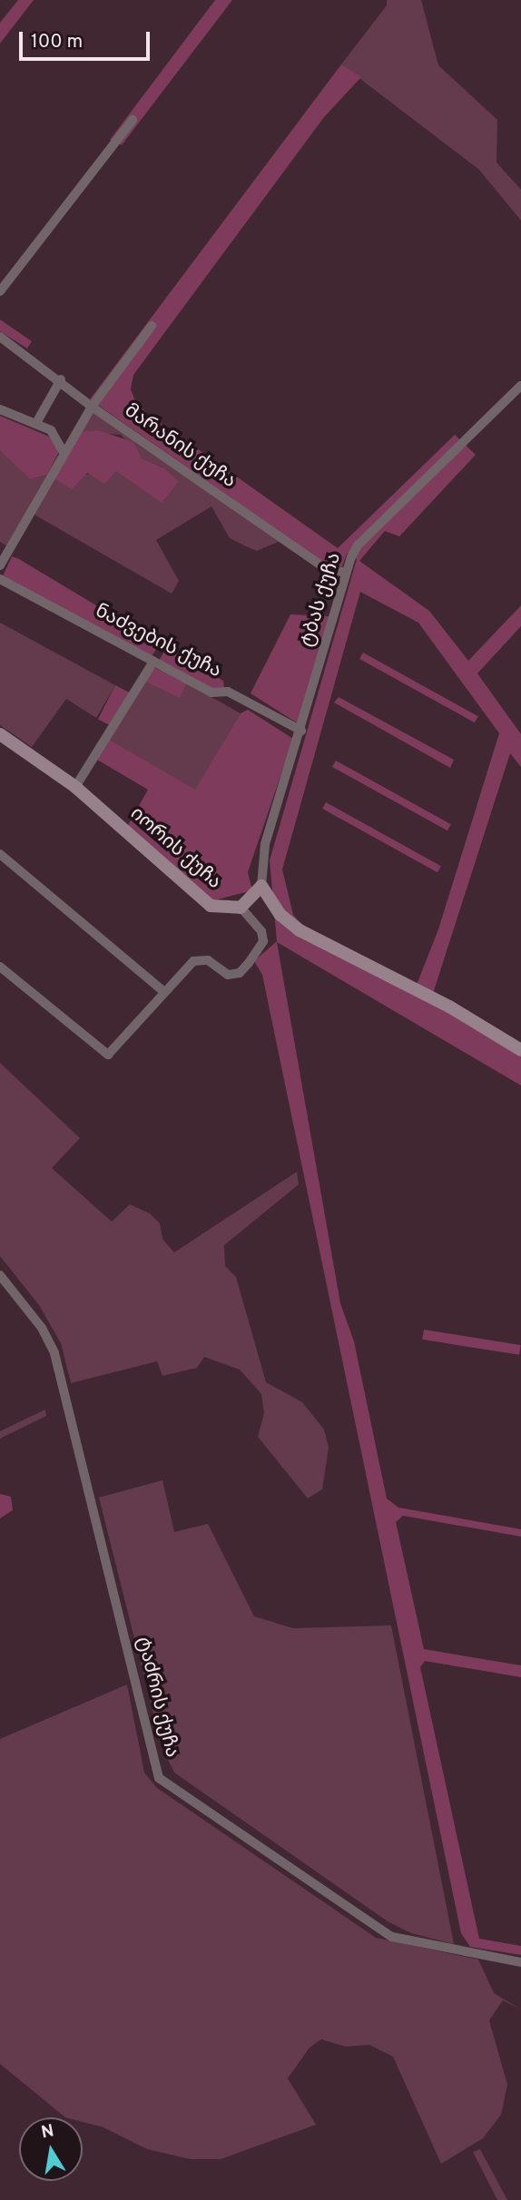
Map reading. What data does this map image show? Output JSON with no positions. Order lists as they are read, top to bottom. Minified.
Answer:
{"streets":{"street":["მარანის ქუჩა","ტბას ქუჩა","ნაძვების ქუჩა","იორის ქუჩა","ტაძრის ქუჩა"]},"crossings":[["მარანის ქუჩა","ტბას ქუჩა"],["ტბას ქუჩა","ნაძვების ქუჩა"]],"scale_bar":"100 m","north":"top"}
